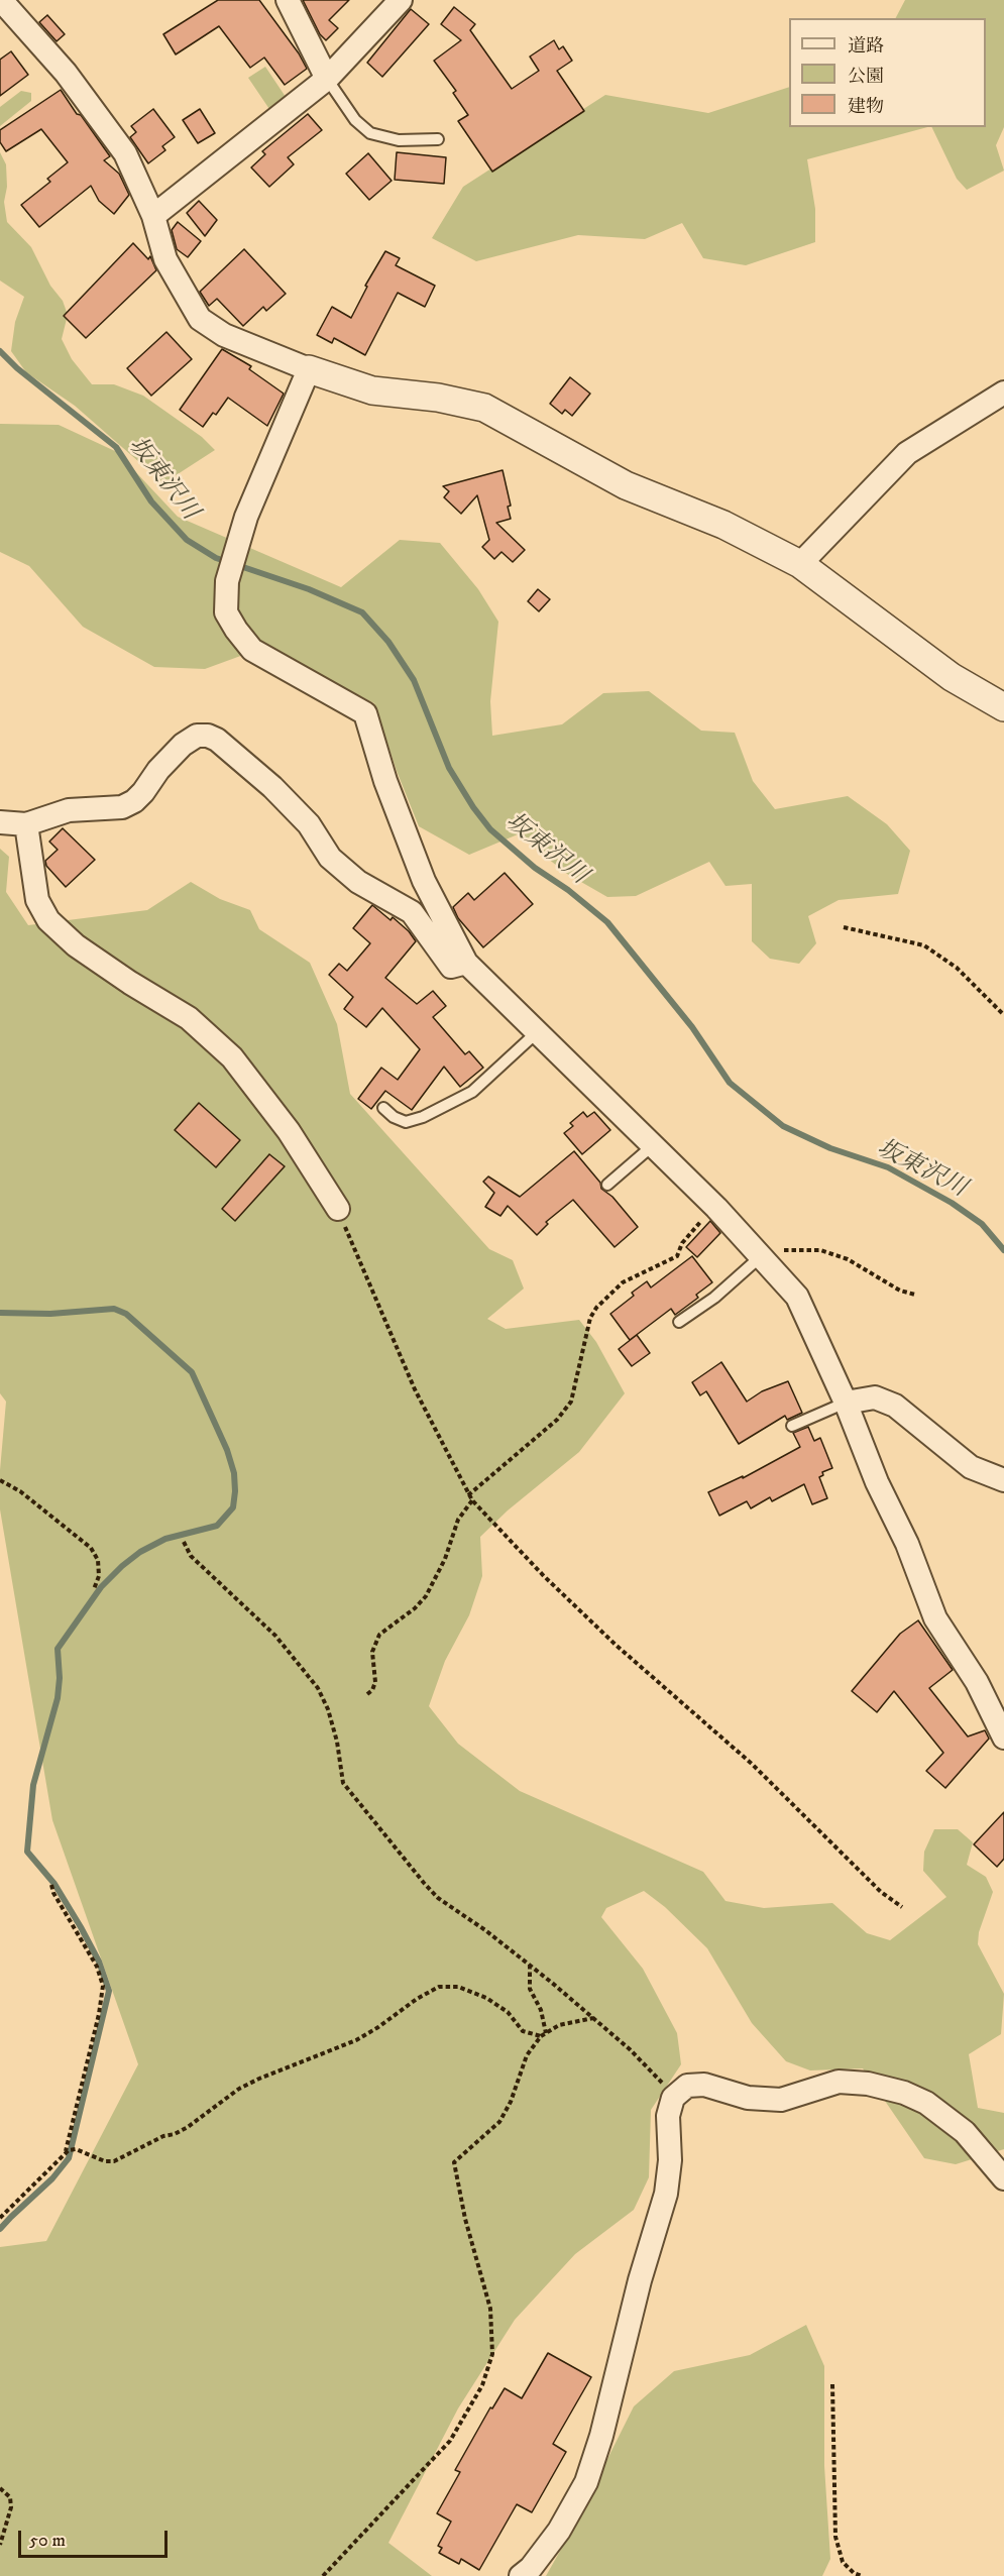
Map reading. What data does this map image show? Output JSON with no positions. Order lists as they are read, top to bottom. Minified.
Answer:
{"water":["坂東沢川"],"legend":["道路","公園","建物"],"scale_bar":"50 m"}
